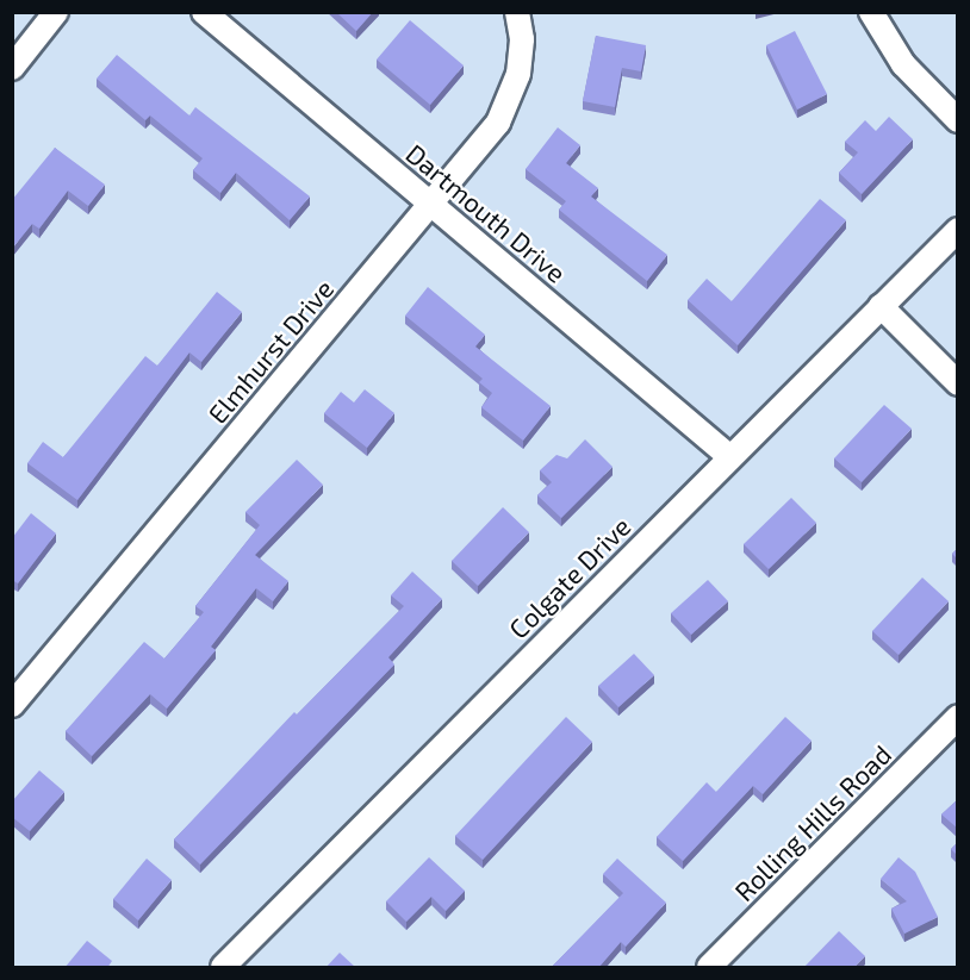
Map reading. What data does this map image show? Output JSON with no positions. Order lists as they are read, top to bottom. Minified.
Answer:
{"streets":{"street":["Dartmouth Drive","Elmhurst Drive","Colgate Drive","Rolling Hills Road"]},"crossings":[["Dartmouth Drive","Elmhurst Drive"],["Dartmouth Drive","Colgate Drive"]]}
